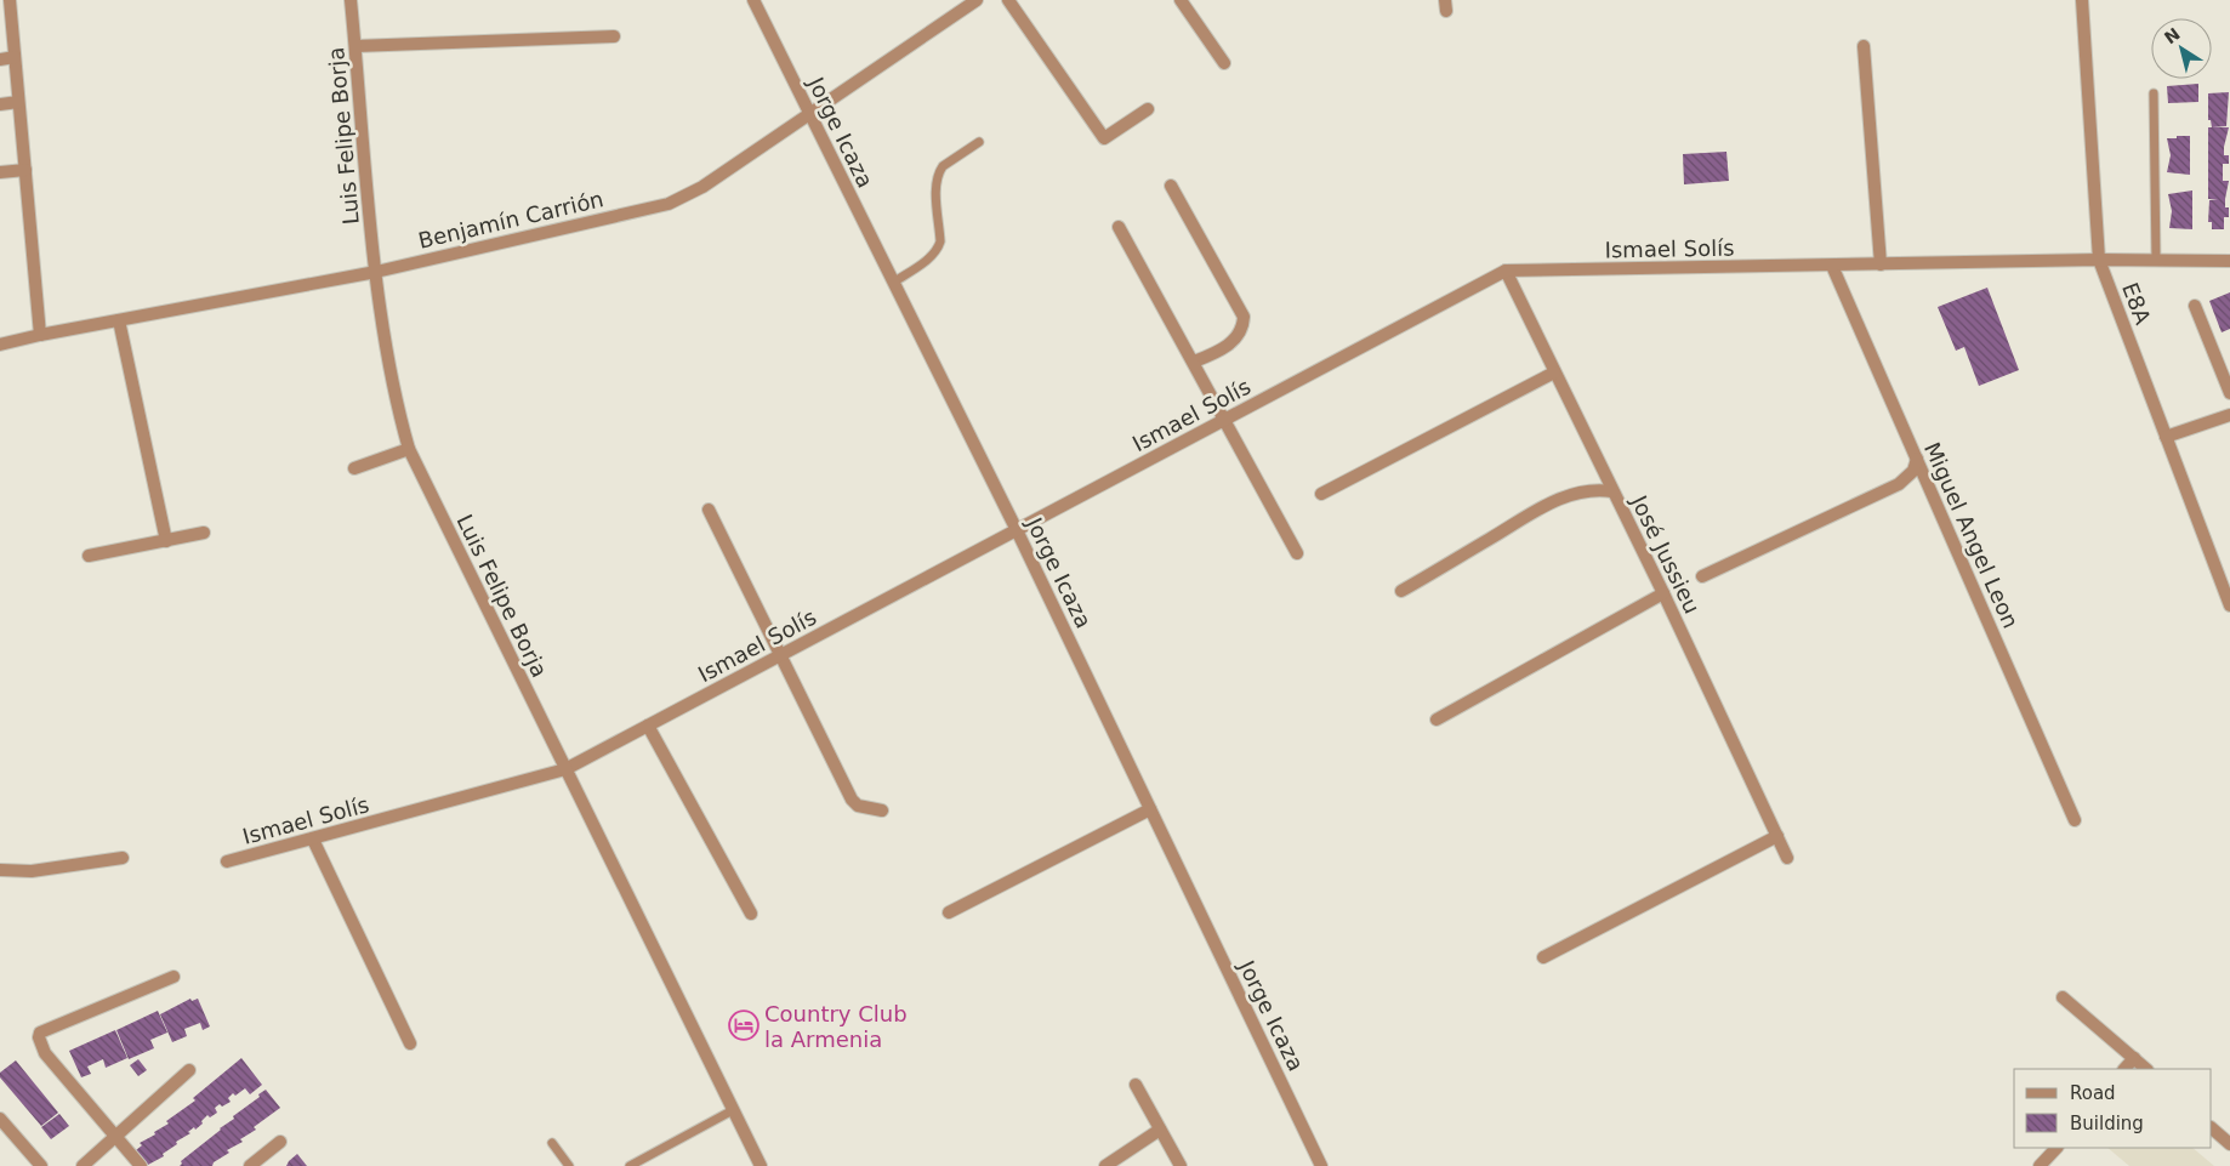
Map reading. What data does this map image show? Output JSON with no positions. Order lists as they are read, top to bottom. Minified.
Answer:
{"streets":{"street":["Jorge Icaza","Luis Felipe Borja","Benjamín Carrión","Ismael Solís","E8A","Miguel Angel Leon","José Jussieu"]},"crossings":[["Jorge Icaza","Benjamín Carrión"],["Jorge Icaza","Ismael Solís"],["Luis Felipe Borja","Benjamín Carrión"],["Luis Felipe Borja","Ismael Solís"],["Ismael Solís","E8A"],["Ismael Solís","Miguel Angel Leon"],["Ismael Solís","José Jussieu"]],"places":{"hotel":["Country Club la Armenia"]},"legend":["Road","Building"],"north":"top left"}
